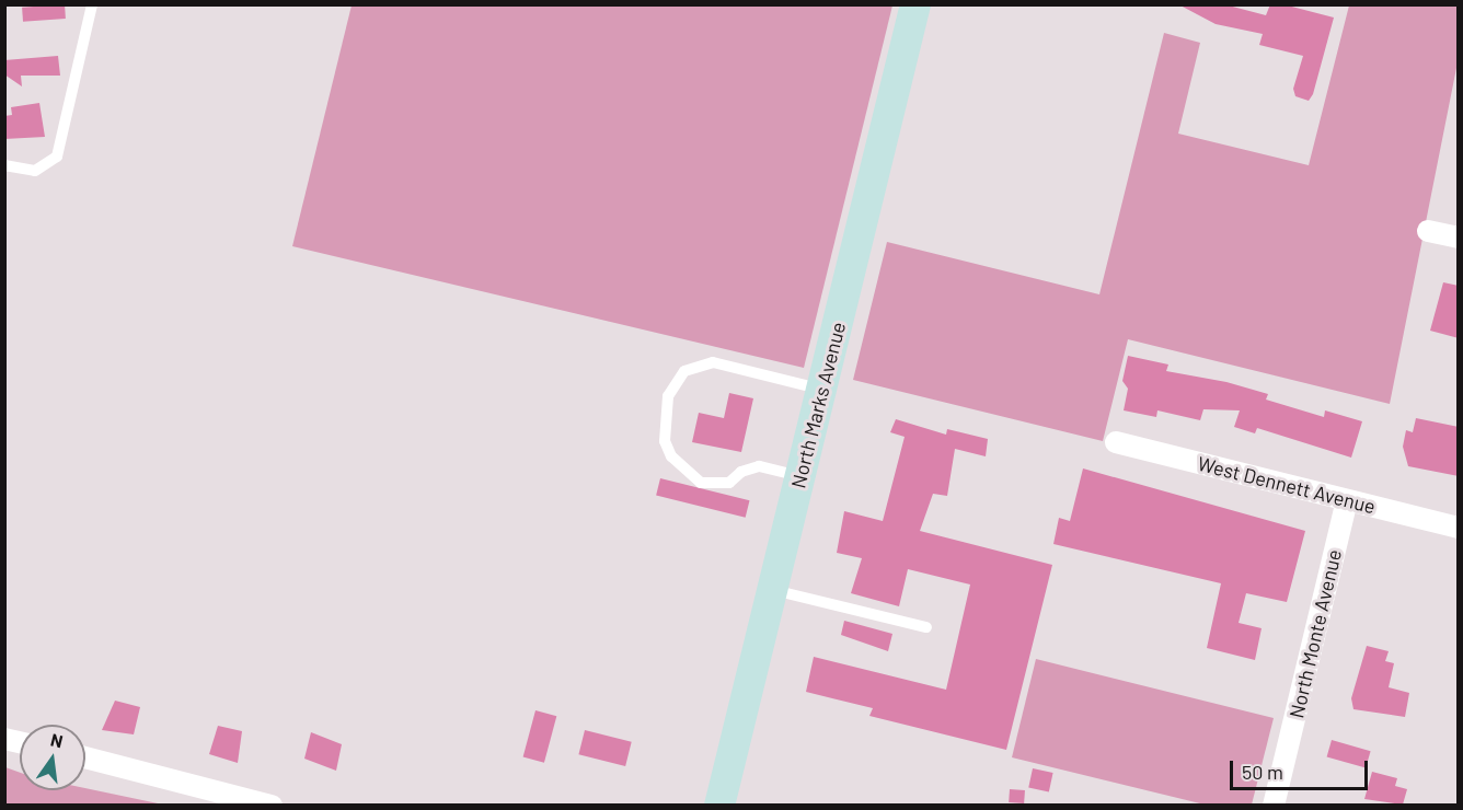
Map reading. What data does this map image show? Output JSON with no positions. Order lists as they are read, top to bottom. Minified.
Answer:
{"streets":{"main road":["North Marks Avenue"],"street":["West Dennett Avenue","North Monte Avenue"]},"crossings":[["West Dennett Avenue","North Monte Avenue"]],"scale_bar":"50 m","north":"top"}
